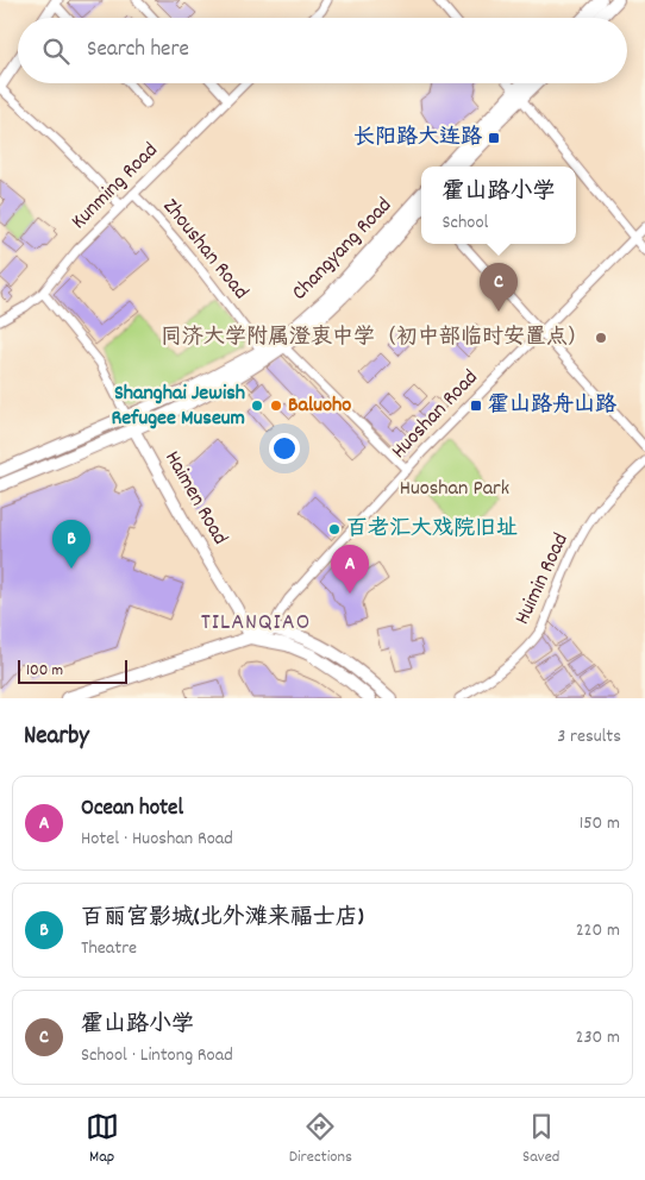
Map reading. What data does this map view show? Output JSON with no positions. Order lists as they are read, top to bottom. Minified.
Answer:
{"streets":{"main road":["Changyang Road"],"street":["Kunming Road","Zhoushan Road","Huoshan Road","Haimen Road","Huimin Road"]},"crossings":[["Kunming Road","Zhoushan Road"],["Kunming Road","Haimen Road"],["Zhoushan Road","Changyang Road"],["Changyang Road","Haimen Road"]],"districts":["TILANQIAO"],"parks":["Huoshan Park"],"places":{"transit":["长阳路大连路","霍山路舟山路"],"other":["同济大学附属澄衷中学（初中部临时安置点）","Shanghai Jewish Refugee Museum","Baluoho","百老汇大戏院旧址"]},"scale_bar":"100 m","page":{"search":"Search here","popup":["霍山路小学","School"],"pins":["C","B","A"],"scale":"100 m","heading":["Nearby","3 results"],"list":[{"mark":"A","name":"Ocean hotel","note":"Hotel · Huoshan Road","value":"150 m"},{"mark":"B","name":"百丽宫影城(北外滩来福士店)","note":"Theatre","value":"220 m"},{"mark":"C","name":"霍山路小学","note":"School · Lintong Road","value":"230 m"}],"nav":["Map","Directions","Saved"]}}
